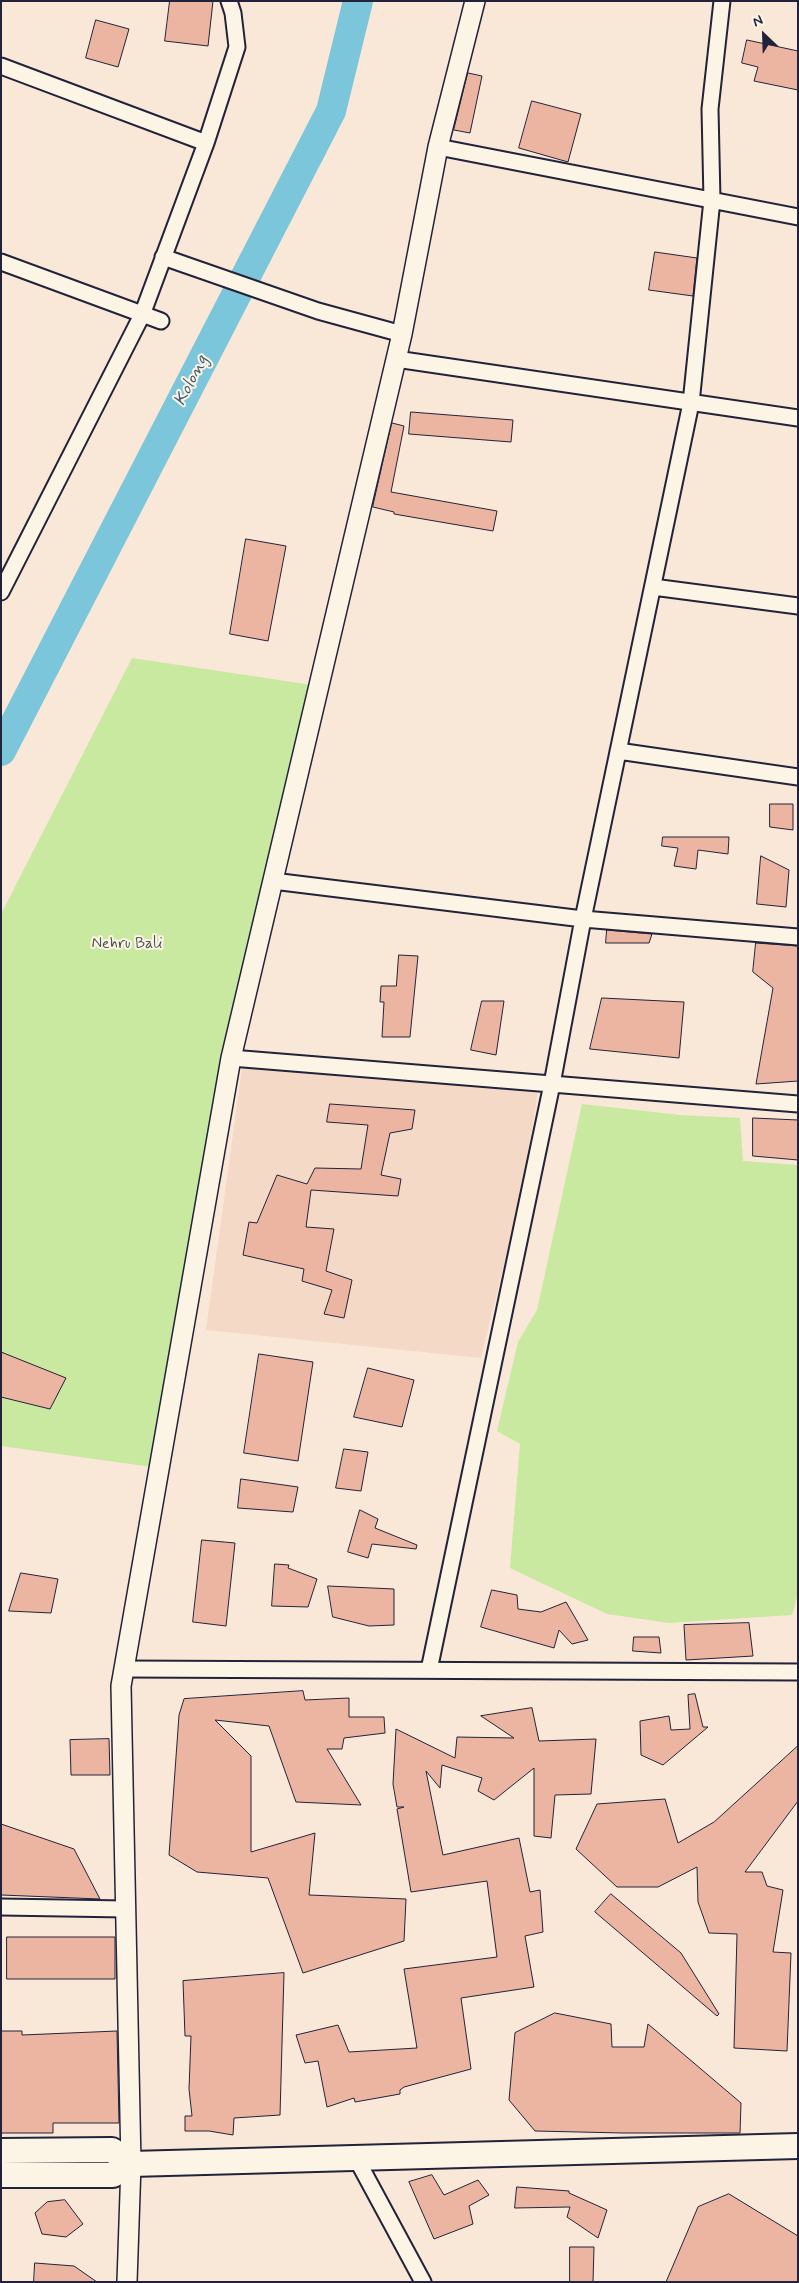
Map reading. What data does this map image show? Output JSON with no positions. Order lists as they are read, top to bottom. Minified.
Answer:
{"water":["Kolong"],"parks":["Nehru Bali"],"north":"top left"}
